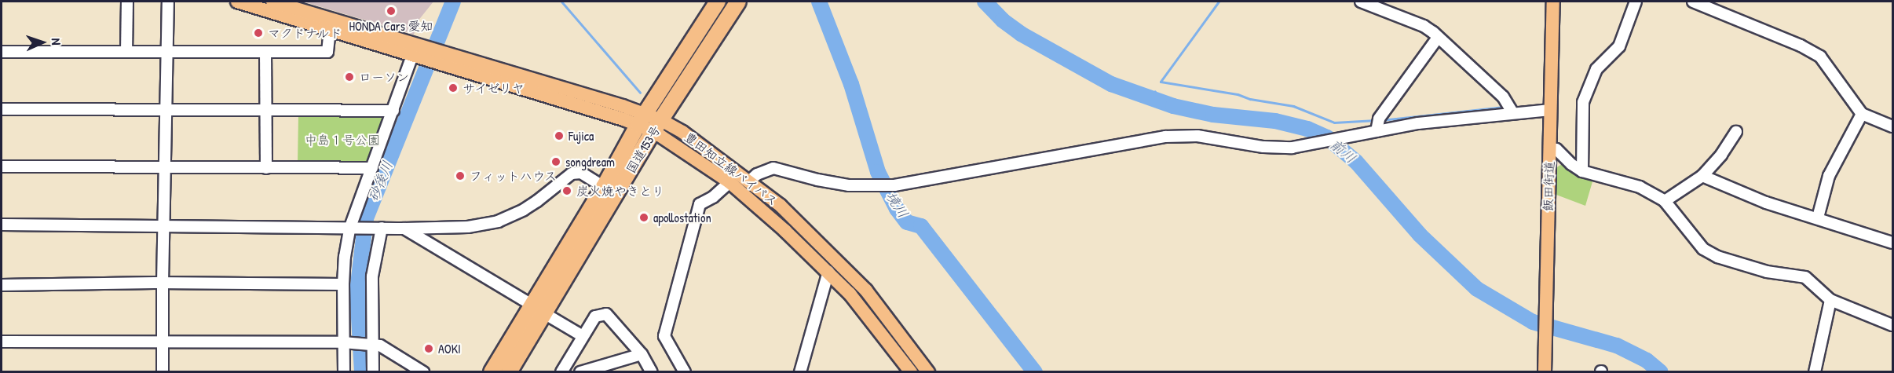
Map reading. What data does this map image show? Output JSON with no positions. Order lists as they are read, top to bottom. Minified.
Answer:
{"streets":{"highway":["国道153号"],"main road":["豊田知立線バイパス","飯田街道"]},"crossings":[["国道153号","豊田知立線バイパス"]],"water":["前川","砂後川","境川"],"parks":["中島１号公園"],"places":["HONDA Cars 愛知","マクドナルド","ローソン","サイゼリヤ","Fujica","songdream","フィットハウス","炭火焼やきとり","apollostation","AOKI"],"north":"right"}
